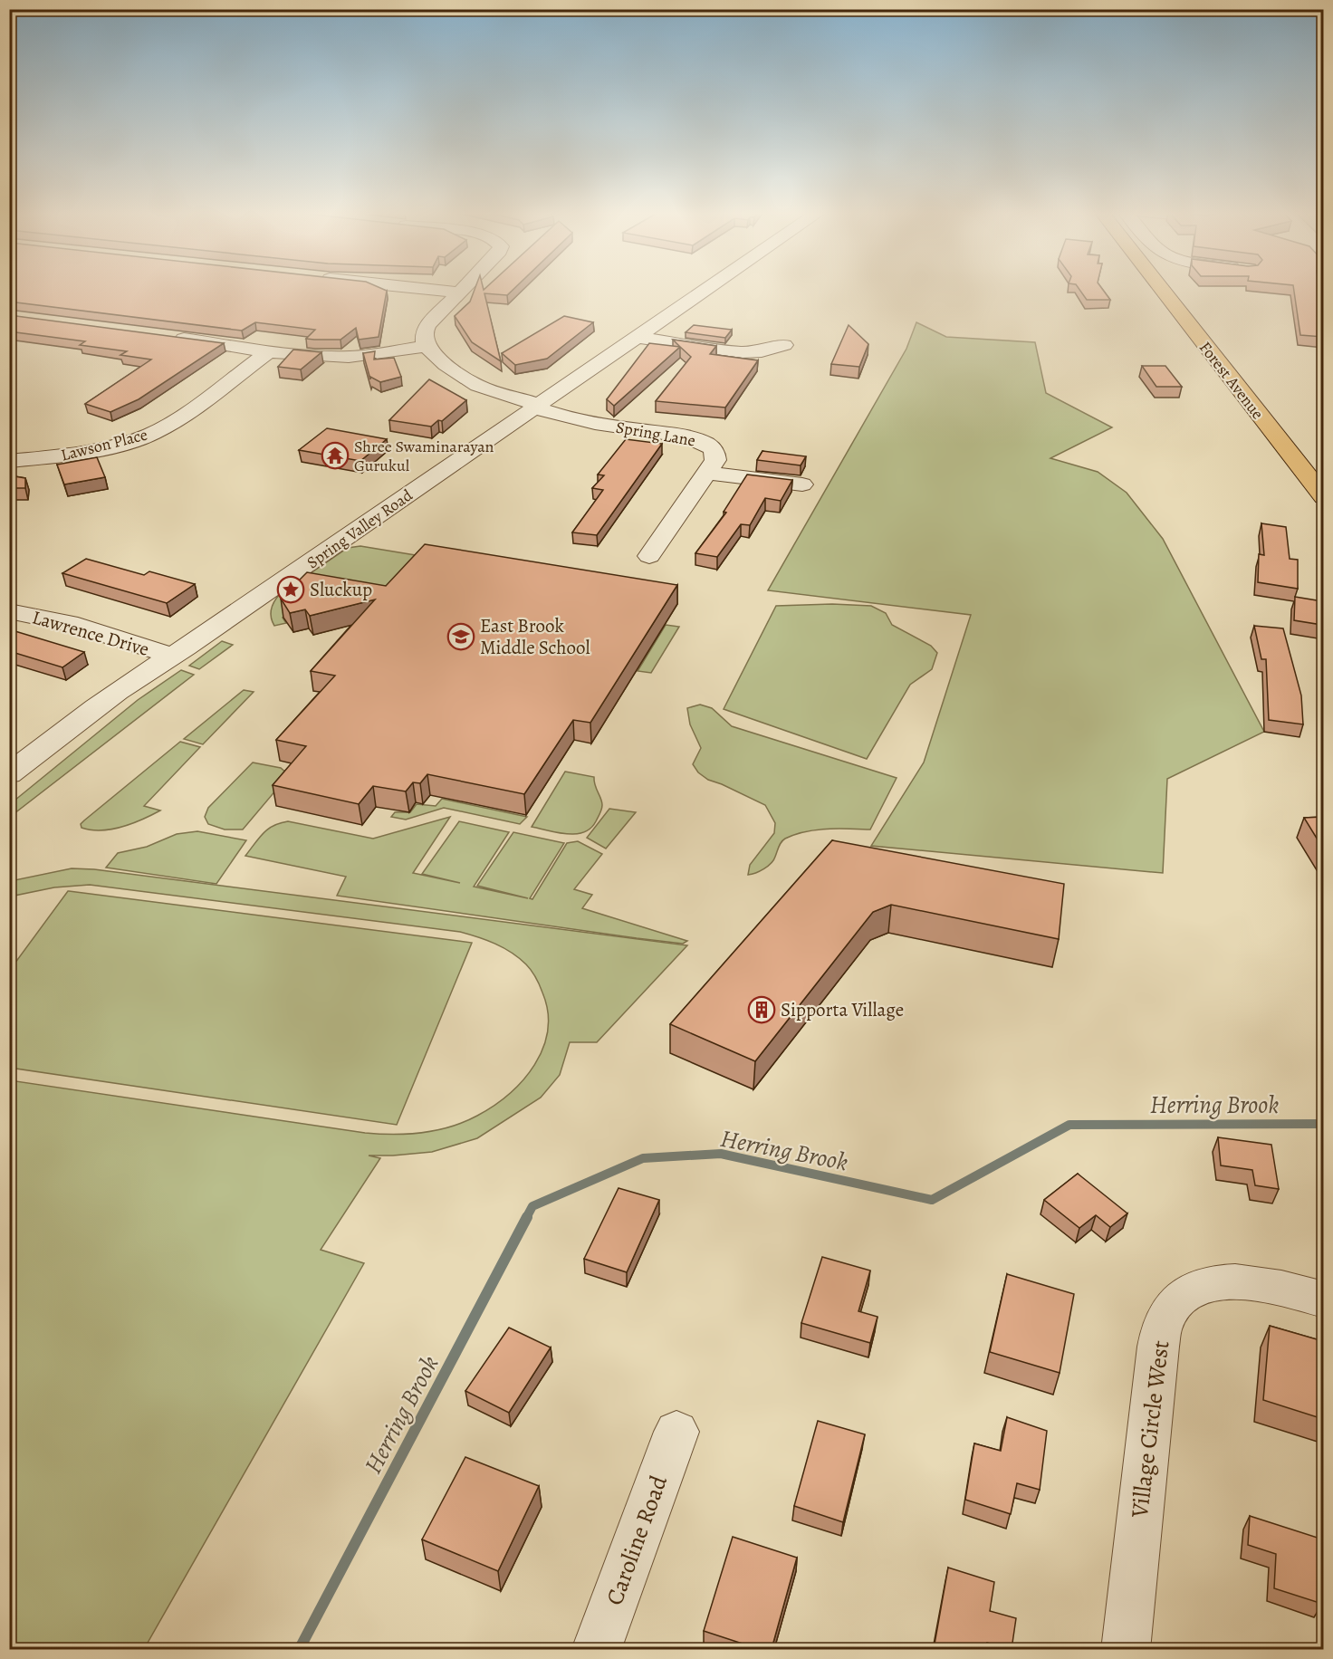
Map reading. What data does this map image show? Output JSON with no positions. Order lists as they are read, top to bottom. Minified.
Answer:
{"streets":{"main road":["Forest Avenue"],"street":["Spring Lane","Lawson Place","Spring Valley Road","Lawrence Drive","Village Circle West","Caroline Road"]},"crossings":[["Spring Lane","Spring Valley Road"],["Spring Valley Road","Lawrence Drive"]],"water":["Herring Brook"],"places":{"temple":["Shree Swaminarayan Gurukul"],"place":["Sluckup"],"school or university":["East Brook Middle School"],"building":["Sipporta Village"]}}
